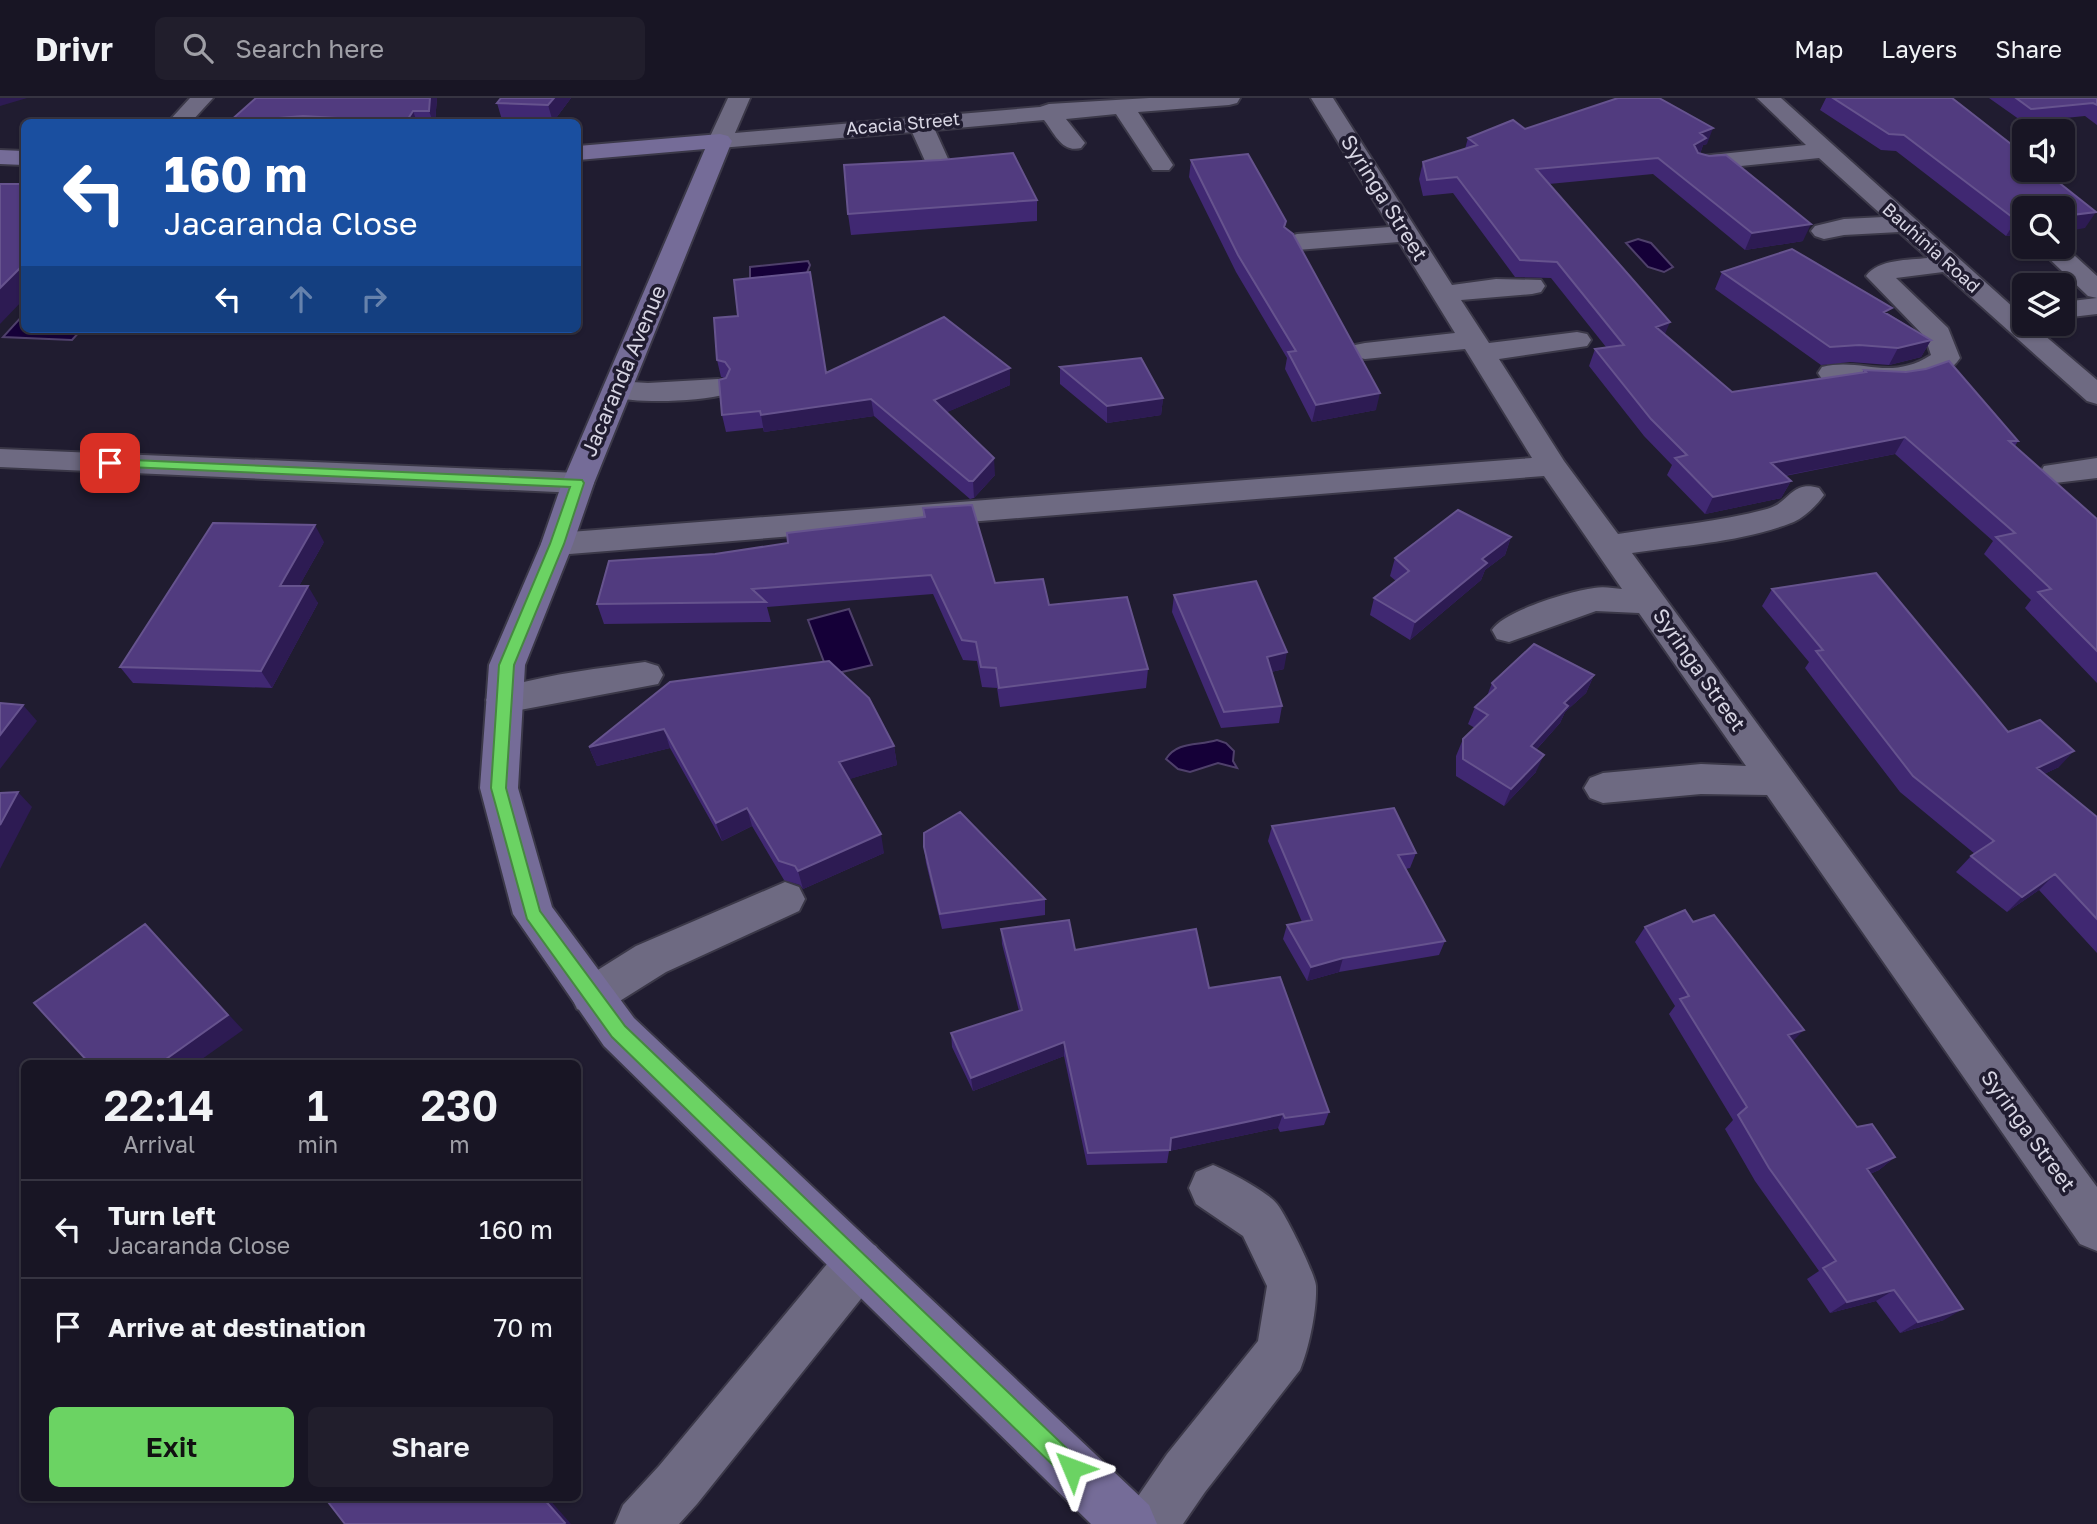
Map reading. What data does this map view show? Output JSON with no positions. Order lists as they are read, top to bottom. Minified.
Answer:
{"streets":{"street":["Acacia Street","Syringa Street","Bauhinia Road","Jacaranda Avenue"]},"crossings":[["Acacia Street","Jacaranda Avenue"]],"page":{"header":"Drivr","search":"Search here","nav":["Map","Layers","Share"],"turn":["160 m","Jacaranda Close"],"eta":["22:14","Arrival","1","min","230","m"],"list":[{"name":"Turn left","note":"Jacaranda Close","value":"160 m"},{"name":"Arrive at destination","value":"70 m"}],"buttons":["Exit","Share"]}}
